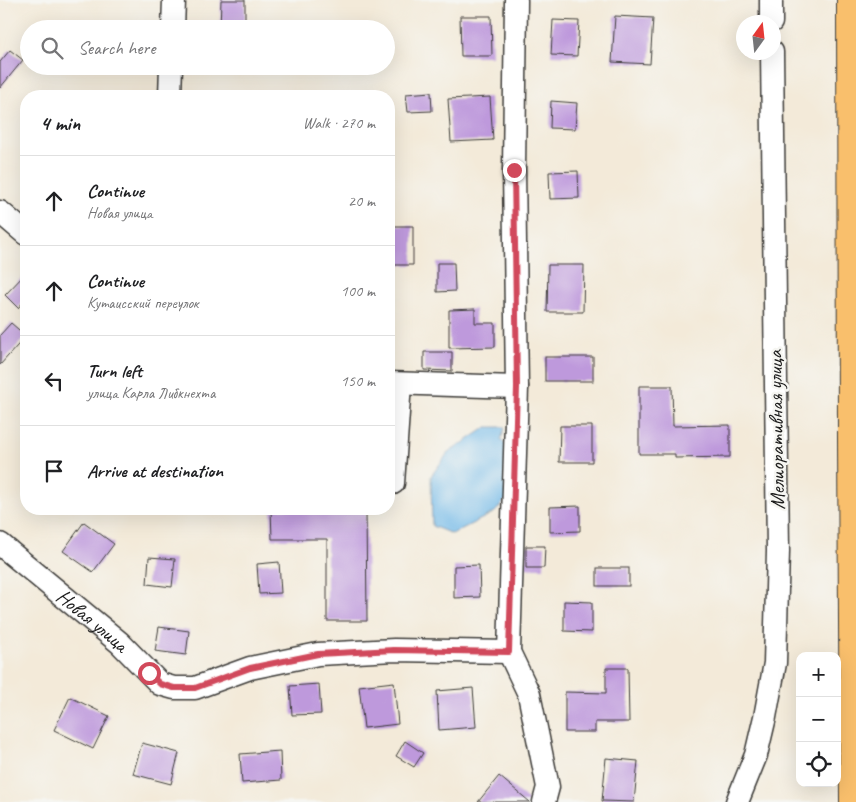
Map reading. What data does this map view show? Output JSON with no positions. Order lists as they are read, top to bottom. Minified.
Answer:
{"streets":{"street":["Мелиоративная улица","Новая улица"]},"north":"top","page":{"search":"Search here","heading":["4 min","Walk · 270 m"],"list":[["Continue","Новая улица","20 m"],["Continue","Кутаисский переулок","100 m"],["Turn left","улица Карла Либкнехта","150 m"],"Arrive at destination"],"map_buttons":["+","−"]}}
